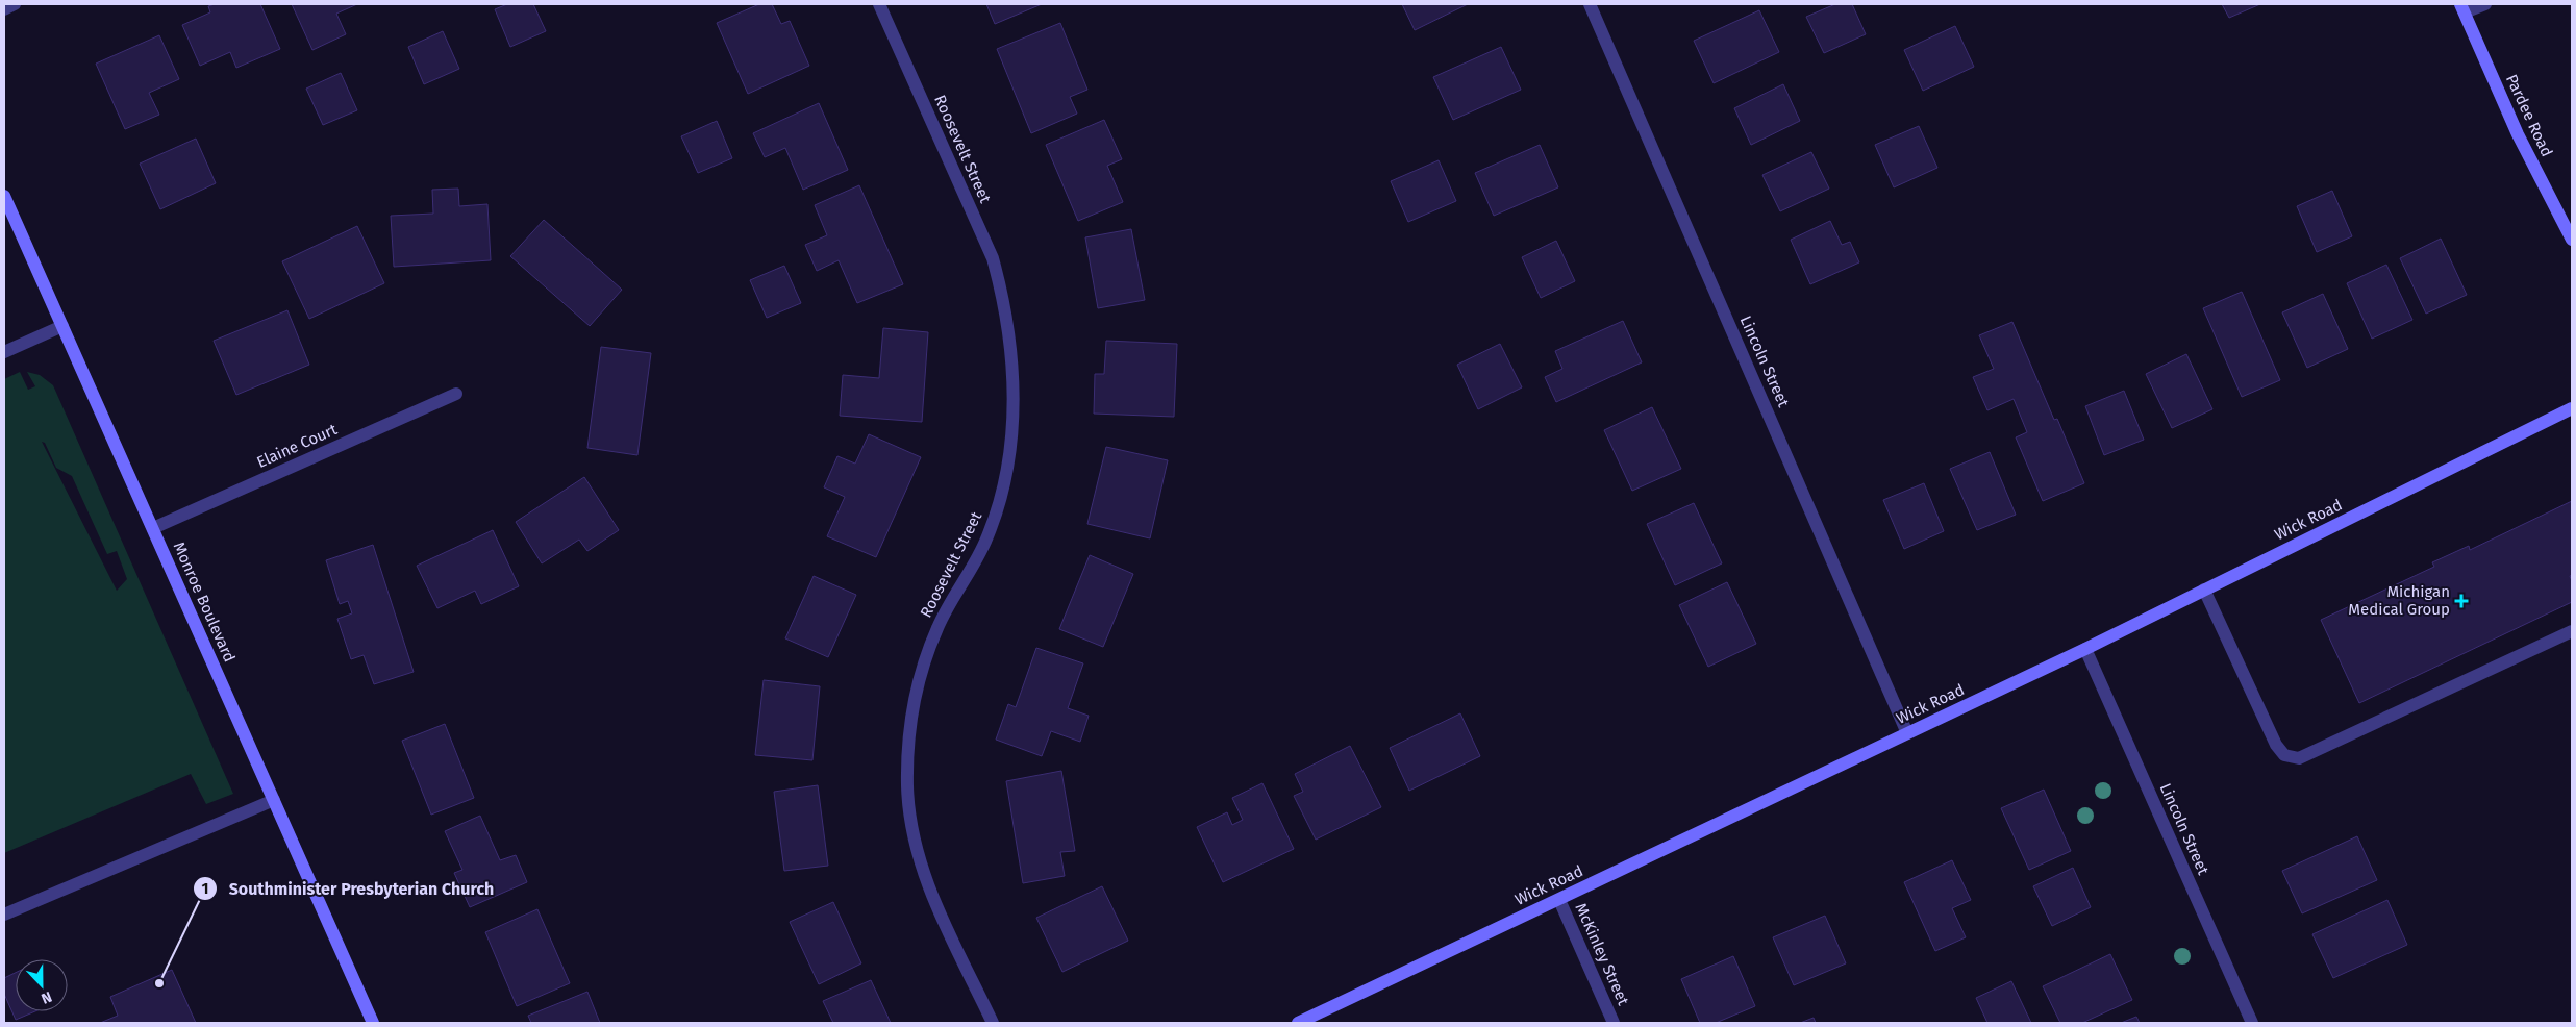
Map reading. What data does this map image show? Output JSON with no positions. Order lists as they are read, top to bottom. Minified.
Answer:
{"streets":{"street":["Pardee Road","Roosevelt Street","Lincoln Street","Elaine Court","Wick Road","Monroe Boulevard","McKinley Street"]},"crossings":[["Lincoln Street","Wick Road"],["Elaine Court","Monroe Boulevard"],["Wick Road","McKinley Street"]],"places":{"health":["Michigan Medical Group"],"other":["Southminister Presbyterian Church"]},"north":"bottom"}
